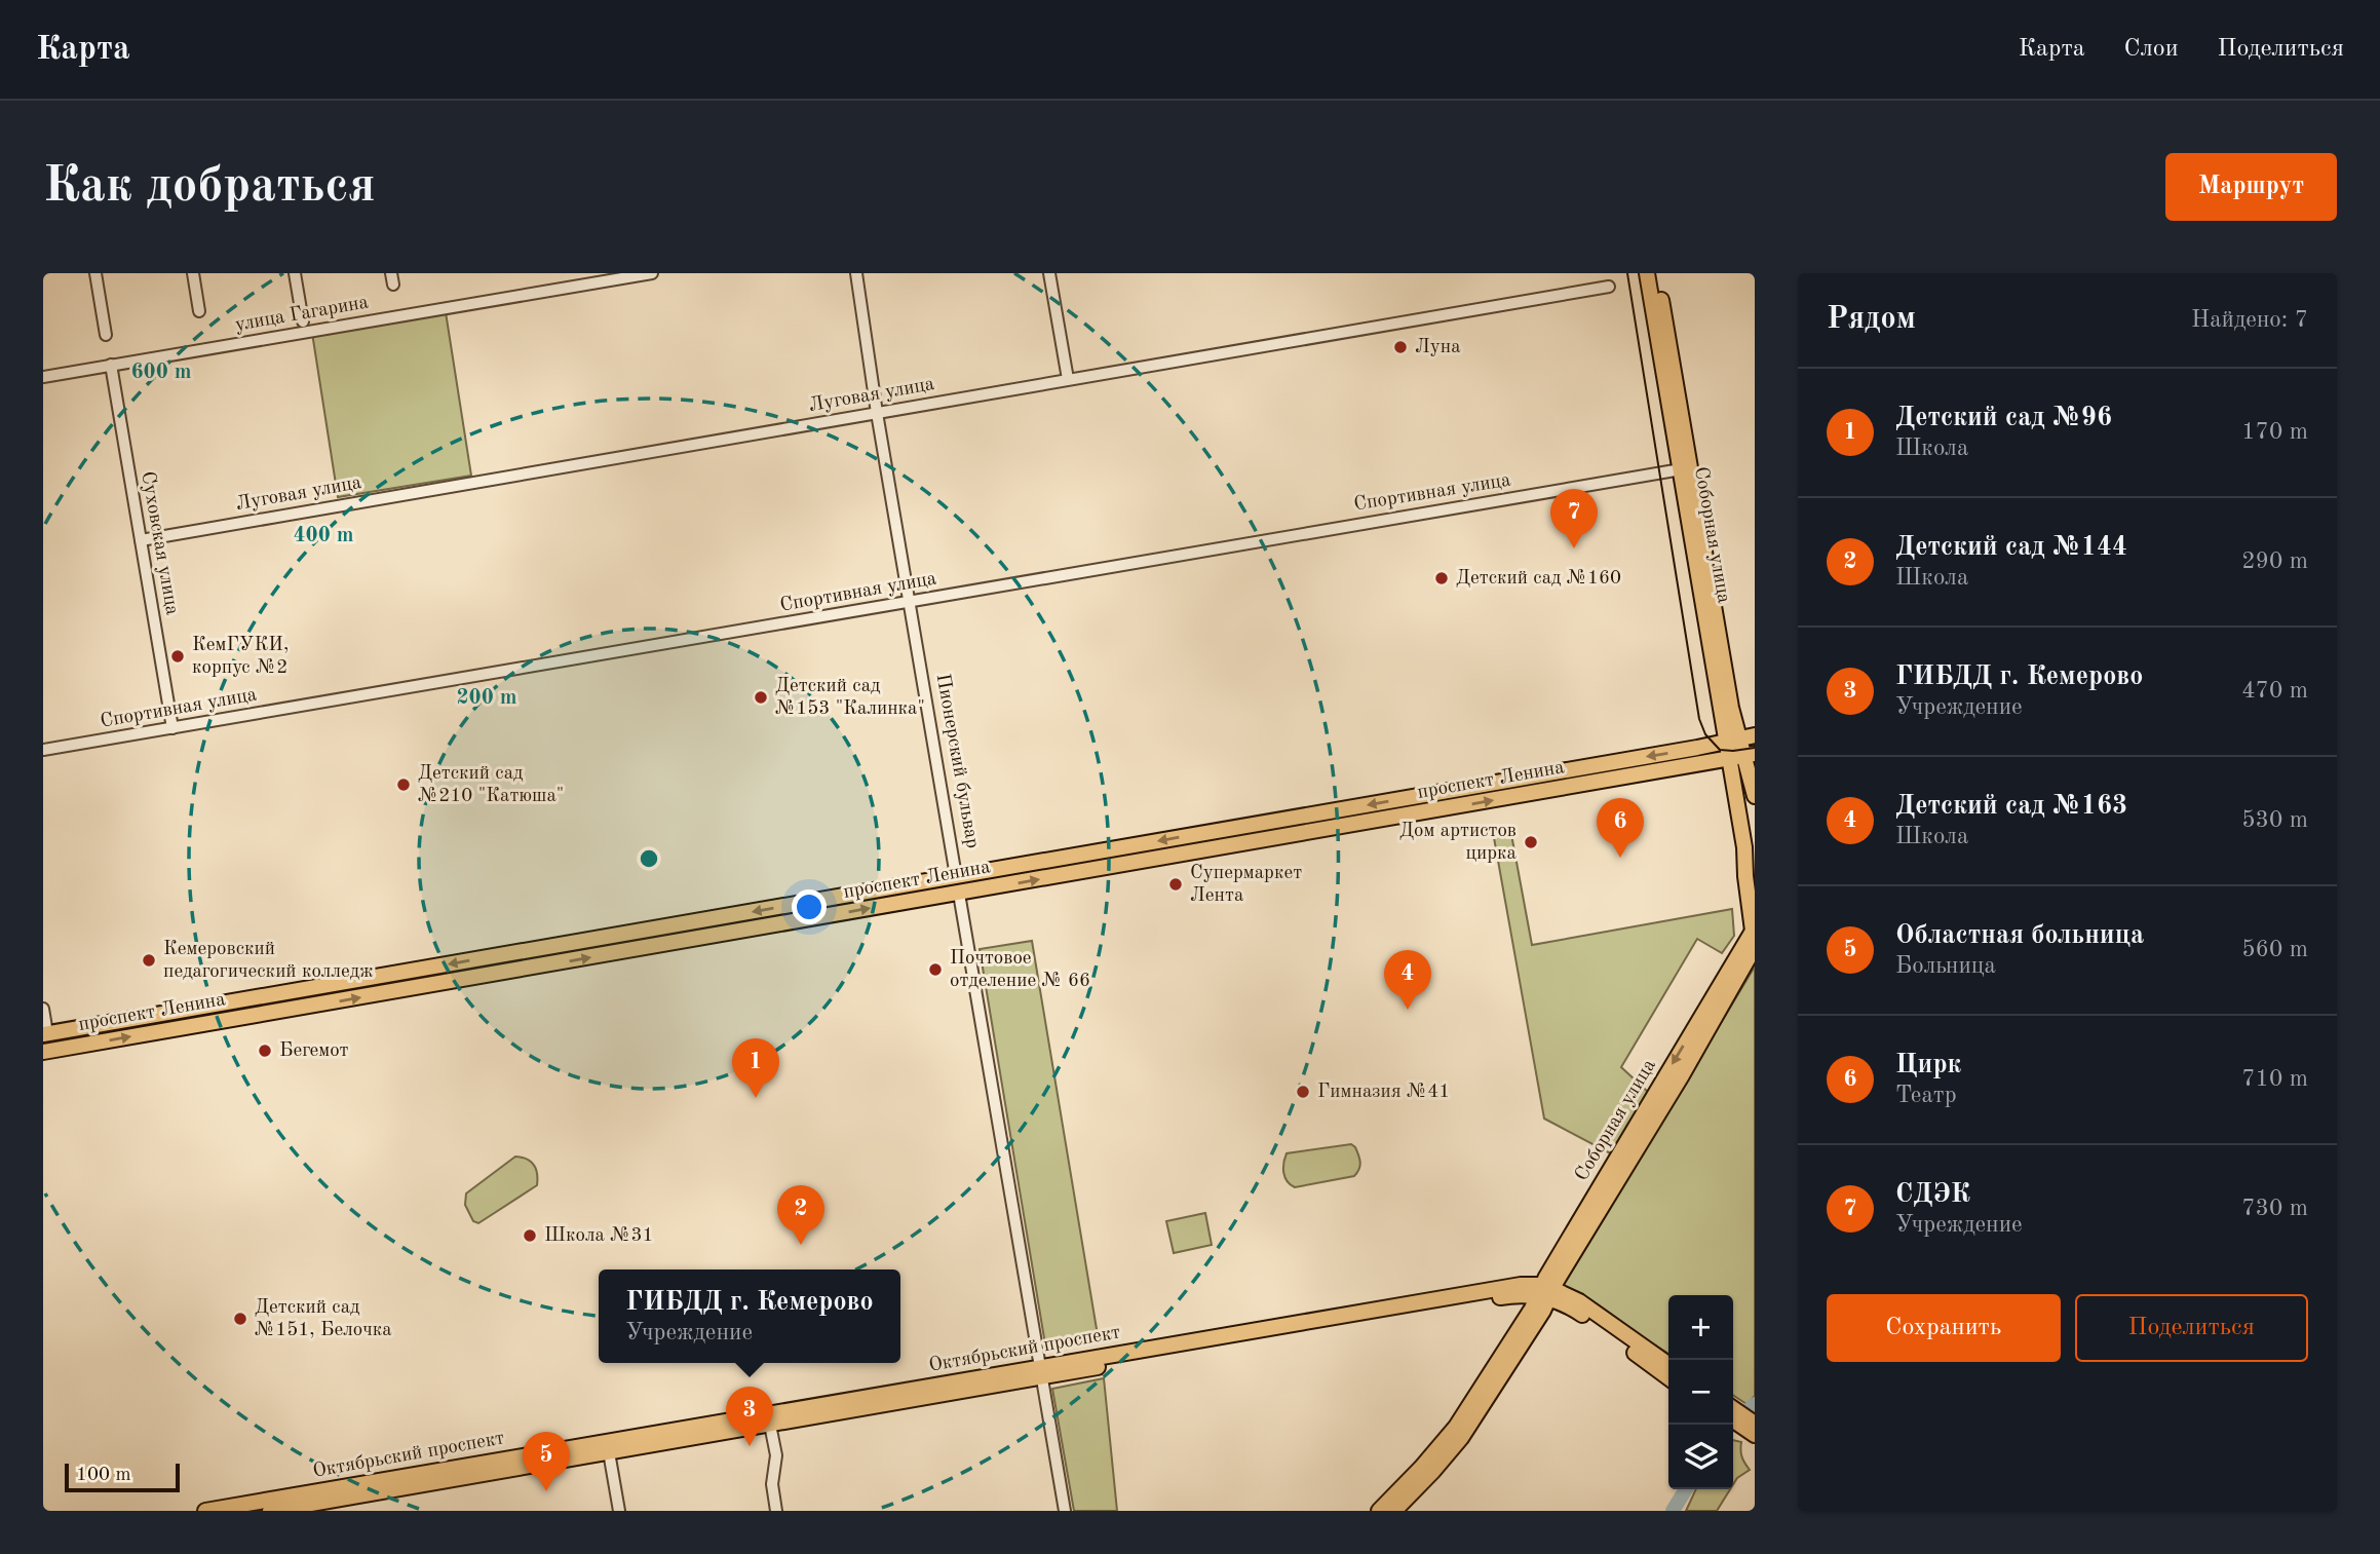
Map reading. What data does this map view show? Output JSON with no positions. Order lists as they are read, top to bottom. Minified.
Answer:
{"streets":{"main road":["Соборная улица","Пионерский бульвар","проспект Ленина","Октябрьский проспект"],"street":["улица Гагарина","Луговая улица","Спортивная улица","Суховская улица"]},"crossings":[["улица Гагарина","Суховская улица"],["Луговая улица","Суховская улица"],["Луговая улица","Пионерский бульвар"],["Спортивная улица","Соборная улица"],["Спортивная улица","Суховская улица"],["Спортивная улица","Пионерский бульвар"],["Соборная улица","проспект Ленина"],["Соборная улица","Октябрьский проспект"],["Пионерский бульвар","проспект Ленина"],["Пионерский бульвар","Октябрьский проспект"]],"places":["Луна","Детский сад №160","КемГУКИ, корпус №2","Детский сад №153 \"Калинка\"","Детский сад №210 \"Катюша\"","Дом артистов цирка","Супермаркет Лента","Кемеровский педагогический колледж","Почтовое отделение № 66","Бегемот","Гимназия №41","Школа №31","Детский сад №151, Белочка"],"scale_bar":"100 m","page":{"header":"Карта","nav":["Карта","Слои","Поделиться"],"buttons":["Маршрут",["Сохранить","Поделиться"]],"title":"Как добраться","heading":["Рядом","Найдено: 7"],"list":[{"mark":"1","name":"Детский сад №96","note":"Школа","value":"170 m"},{"mark":"2","name":"Детский сад №144","note":"Школа","value":"290 m"},{"mark":"3","name":"ГИБДД г. Кемерово","note":"Учреждение","value":"470 m"},{"mark":"4","name":"Детский сад №163","note":"Школа","value":"530 m"},{"mark":"5","name":"Областная больница","note":"Больница","value":"560 m"},{"mark":"6","name":"Цирк","note":"Театр","value":"710 m"},{"mark":"7","name":"СДЭК","note":"Учреждение","value":"730 m"}],"pins":["7","6","4","1","2","3","5"],"popup":["ГИБДД г. Кемерово","Учреждение"],"map_buttons":["+","−"],"scale":"100 m"},"rings":["600 m","400 m","200 m"]}
